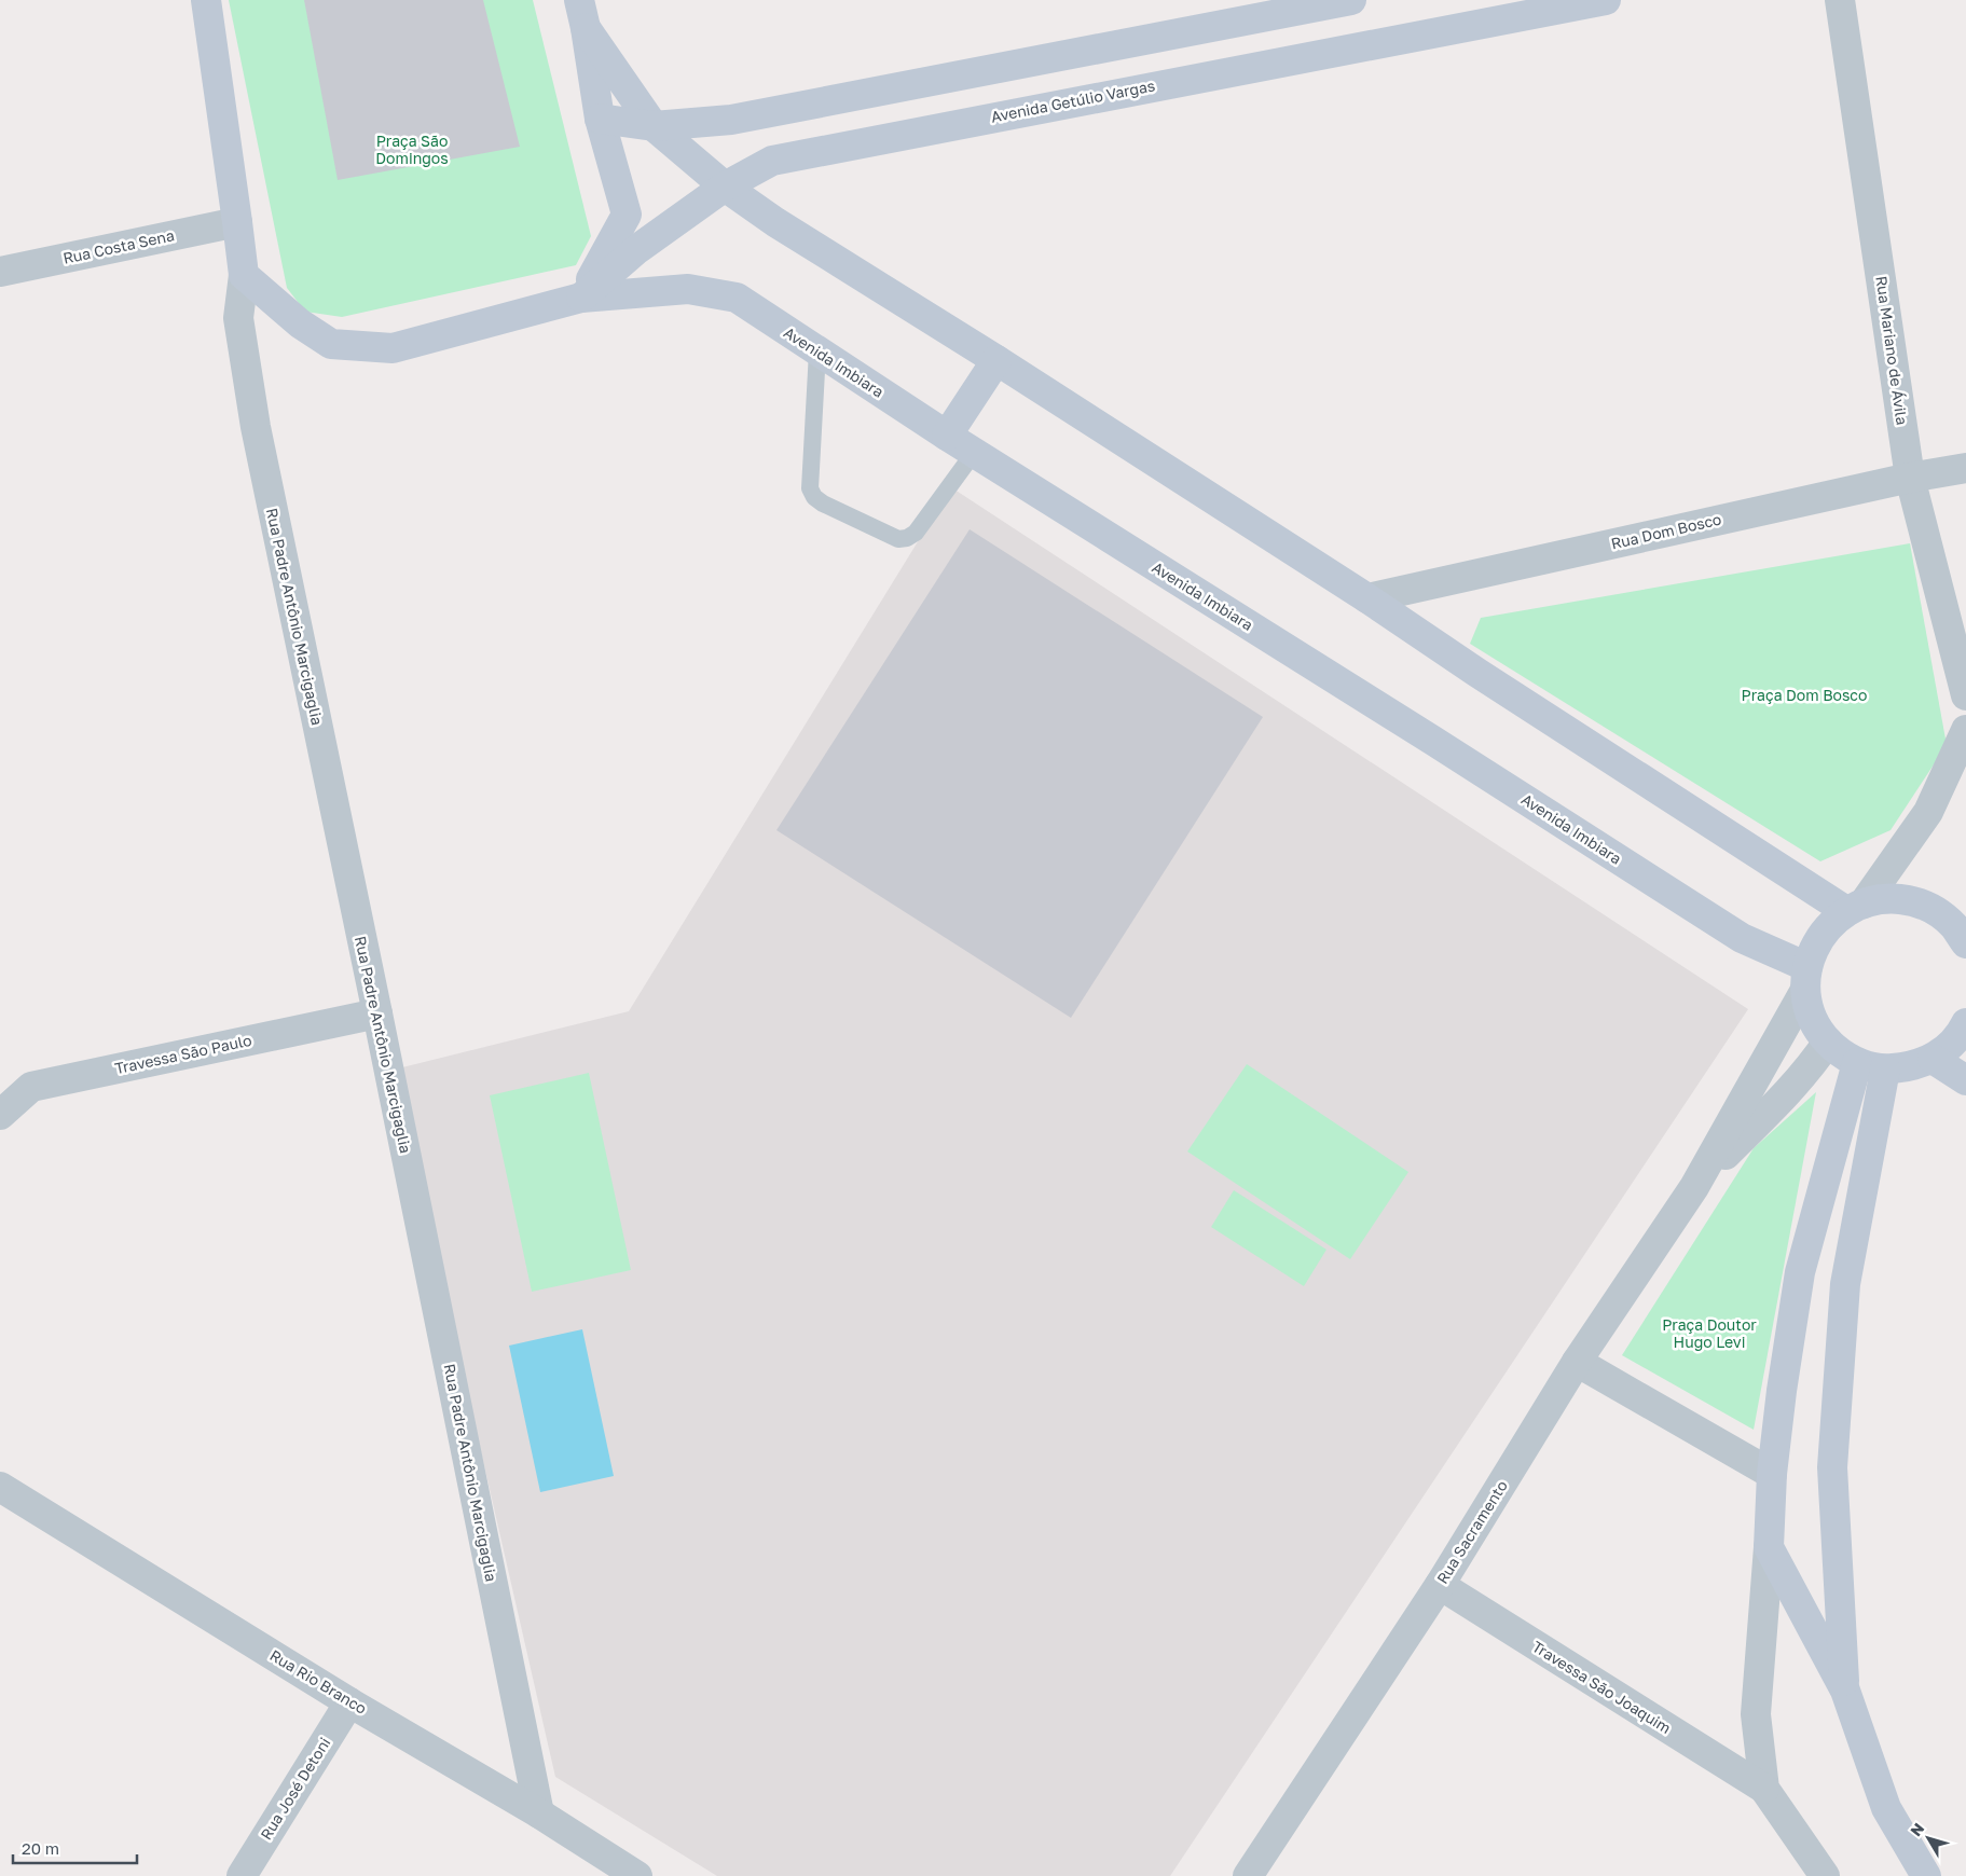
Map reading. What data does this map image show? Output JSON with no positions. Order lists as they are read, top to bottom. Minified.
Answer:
{"streets":{"main road":["Avenida Getúlio Vargas","Avenida Imbiara"],"street":["Rua Costa Sena","Rua Mariano de Ávila","Rua Dom Bosco","Rua Padre Antônio Marcigaglia","Travessa São Paulo","Rua Sacramento","Rua Rio Branco","Travessa São Joaquim","Rua José Detoni"]},"crossings":[["Avenida Getúlio Vargas","Avenida Imbiara"],["Rua Mariano de Ávila","Rua Dom Bosco"],["Rua Padre Antônio Marcigaglia","Travessa São Paulo"],["Rua Padre Antônio Marcigaglia","Rua Rio Branco"],["Rua Sacramento","Travessa São Joaquim"],["Rua Rio Branco","Rua José Detoni"]],"parks":["Praça São Domingos","Praça Dom Bosco","Praça Doutor Hugo Levi"],"scale_bar":"20 m","north":"top left"}
